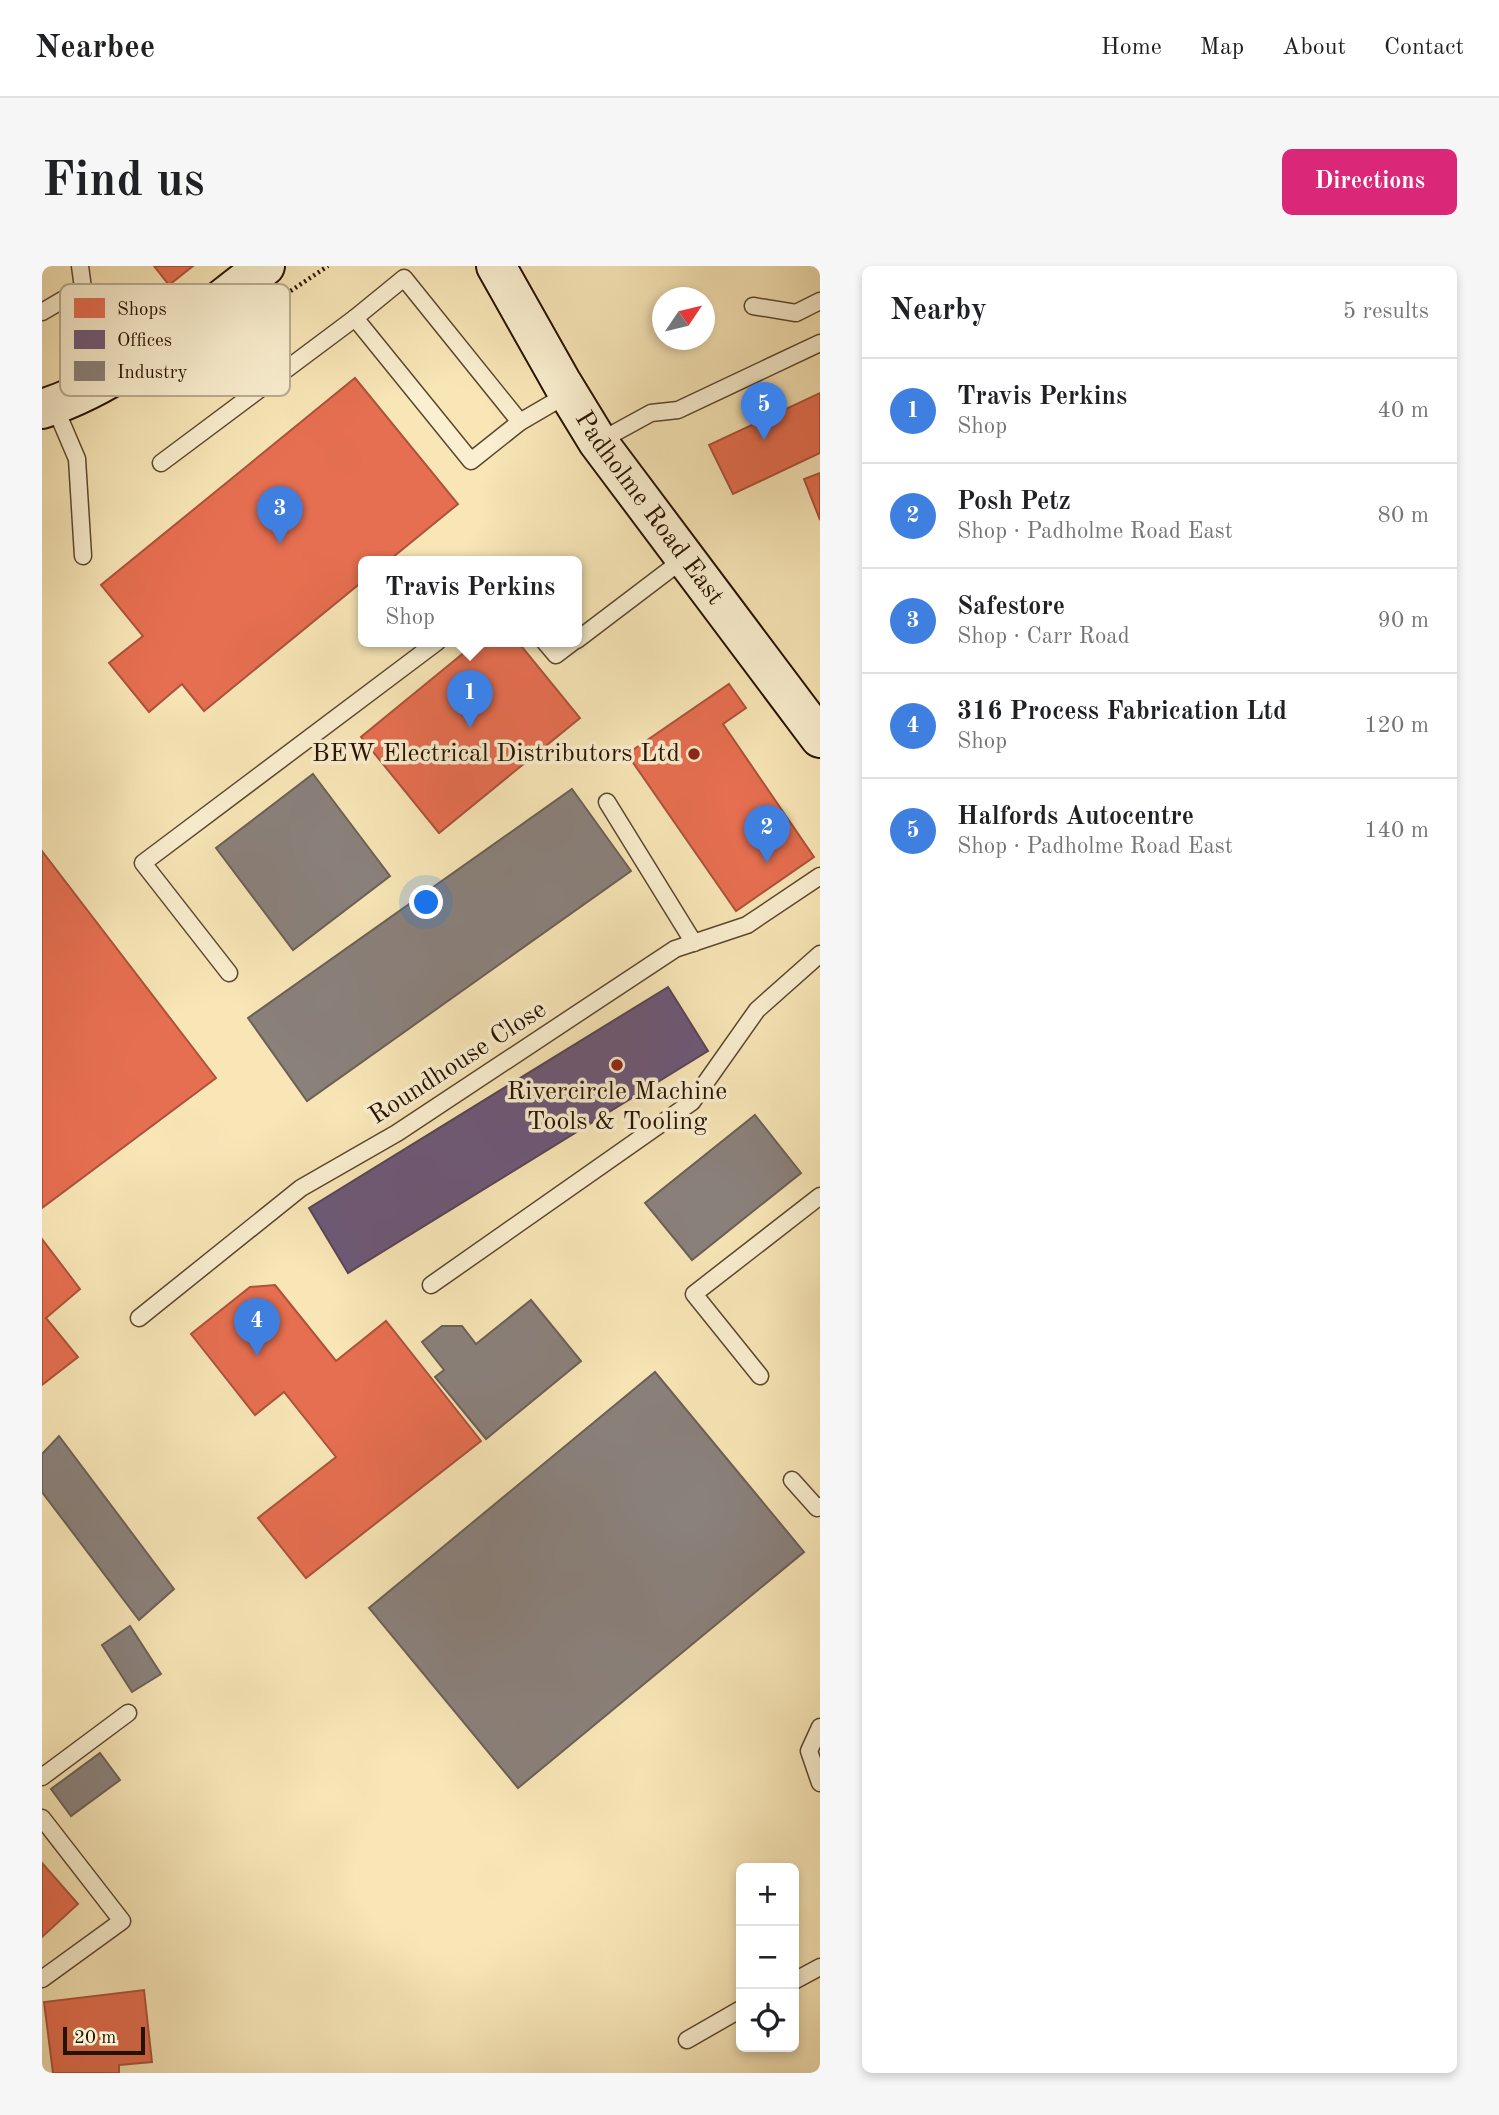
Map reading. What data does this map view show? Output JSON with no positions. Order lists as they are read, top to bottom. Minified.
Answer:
{"streets":{"street":["Padholme Road East"],"lane":["Roundhouse Close"]},"places":["BEW Electrical Distributors Ltd","Rivercircle Machine Tools & Tooling"],"legend":["Shops","Offices","Industry"],"scale_bar":"20 m","north":"top right","page":{"header":"Nearbee","nav":["Home","Map","About","Contact"],"buttons":"Directions","title":"Find us","heading":["Nearby","5 results"],"list":[{"mark":"1","name":"Travis Perkins","note":"Shop","value":"40 m"},{"mark":"2","name":"Posh Petz","note":"Shop · Padholme Road East","value":"80 m"},{"mark":"3","name":"Safestore","note":"Shop · Carr Road","value":"90 m"},{"mark":"4","name":"316 Process Fabrication Ltd","note":"Shop","value":"120 m"},{"mark":"5","name":"Halfords Autocentre","note":"Shop · Padholme Road East","value":"140 m"}],"pins":["5","3","1","2","4"],"popup":["Travis Perkins","Shop"],"map_buttons":["+","−"],"scale":"20 m"}}
